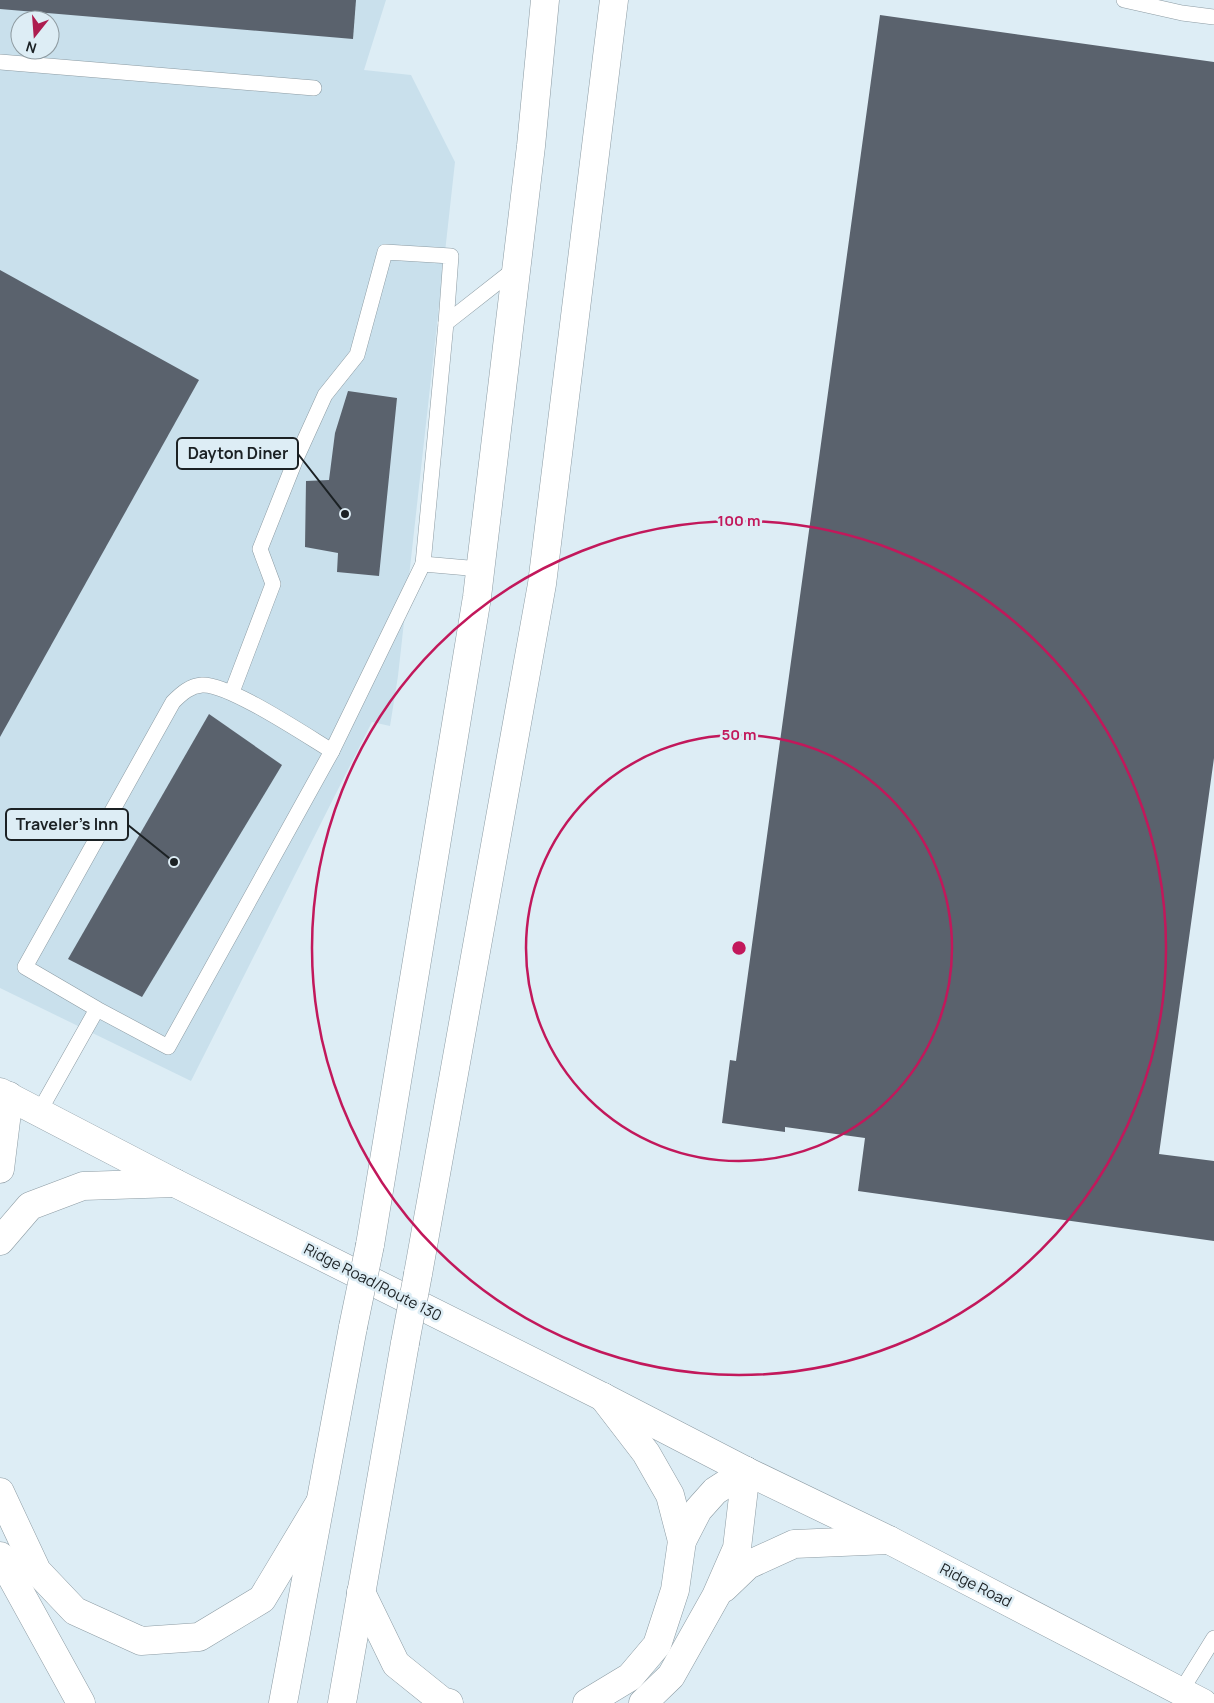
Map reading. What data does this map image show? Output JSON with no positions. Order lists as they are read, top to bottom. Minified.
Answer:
{"streets":{"main road":["Ridge Road/Route 130","Ridge Road"]},"crossings":[["Ridge Road/Route 130","Ridge Road"]],"places":["Dayton Diner","Traveler's Inn"],"north":"bottom","rings":["100 m","50 m"]}
